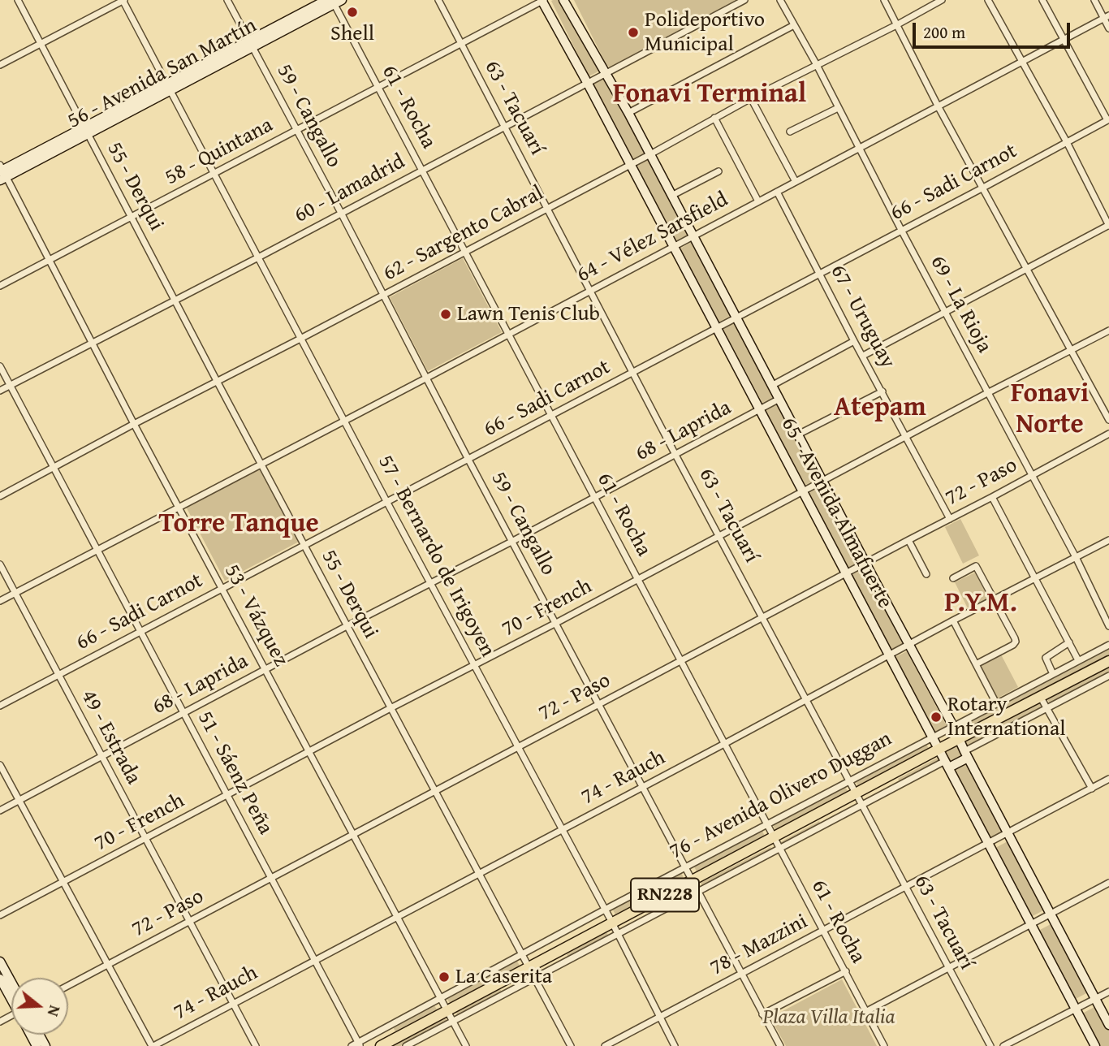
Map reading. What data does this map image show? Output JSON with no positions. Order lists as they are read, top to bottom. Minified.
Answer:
{"streets":{"highway":["76 - Avenida Olivero Duggan","RN228"],"main road":["56 - Avenida San Martín","65 - Avenida Almafuerte"],"street":["61 - Rocha","63 - Tacuarí","59 - Cangallo","58 - Quintana","66 - Sadi Carnot","55 - Derqui","60 - Lamadrid","62 - Sargento Cabral","64 - Vélez Sarsfield","69 - La Rioja","67 - Uruguay","68 - Laprida","72 - Paso","57 - Bernardo de Irigoyen","70 - French","53 - Vázquez","49 - Estrada","51 - Sáenz Peña","74 - Rauch","78 - Mazzini"]},"crossings":[["56 - Avenida San Martín","61 - Rocha"],["56 - Avenida San Martín","59 - Cangallo"],["56 - Avenida San Martín","55 - Derqui"],["56 - Avenida San Martín","57 - Bernardo de Irigoyen"],["56 - Avenida San Martín","53 - Vázquez"],["61 - Rocha","58 - Quintana"],["61 - Rocha","66 - Sadi Carnot"],["61 - Rocha","60 - Lamadrid"],["61 - Rocha","62 - Sargento Cabral"],["61 - Rocha","64 - Vélez Sarsfield"],["61 - Rocha","68 - Laprida"],["61 - Rocha","72 - Paso"],["61 - Rocha","70 - French"],["61 - Rocha","74 - Rauch"],["61 - Rocha","76 - Avenida Olivero Duggan"],["61 - Rocha","78 - Mazzini"],["63 - Tacuarí","58 - Quintana"],["63 - Tacuarí","66 - Sadi Carnot"],["63 - Tacuarí","60 - Lamadrid"],["63 - Tacuarí","62 - Sargento Cabral"],["63 - Tacuarí","64 - Vélez Sarsfield"],["63 - Tacuarí","68 - Laprida"],["63 - Tacuarí","72 - Paso"],["63 - Tacuarí","70 - French"],["63 - Tacuarí","74 - Rauch"],["63 - Tacuarí","76 - Avenida Olivero Duggan"],["63 - Tacuarí","78 - Mazzini"],["59 - Cangallo","58 - Quintana"],["59 - Cangallo","66 - Sadi Carnot"],["59 - Cangallo","60 - Lamadrid"],["59 - Cangallo","62 - Sargento Cabral"],["59 - Cangallo","64 - Vélez Sarsfield"],["59 - Cangallo","68 - Laprida"],["59 - Cangallo","72 - Paso"],["59 - Cangallo","70 - French"],["59 - Cangallo","74 - Rauch"],["59 - Cangallo","76 - Avenida Olivero Duggan"],["59 - Cangallo","78 - Mazzini"],["58 - Quintana","55 - Derqui"],["58 - Quintana","65 - Avenida Almafuerte"],["58 - Quintana","57 - Bernardo de Irigoyen"],["58 - Quintana","53 - Vázquez"],["66 - Sadi Carnot","55 - Derqui"],["66 - Sadi Carnot","69 - La Rioja"],["66 - Sadi Carnot","67 - Uruguay"],["66 - Sadi Carnot","65 - Avenida Almafuerte"],["66 - Sadi Carnot","57 - Bernardo de Irigoyen"],["66 - Sadi Carnot","53 - Vázquez"],["66 - Sadi Carnot","49 - Estrada"],["66 - Sadi Carnot","51 - Sáenz Peña"],["55 - Derqui","60 - Lamadrid"],["55 - Derqui","62 - Sargento Cabral"],["55 - Derqui","64 - Vélez Sarsfield"],["55 - Derqui","68 - Laprida"],["55 - Derqui","72 - Paso"],["55 - Derqui","70 - French"],["55 - Derqui","74 - Rauch"],["55 - Derqui","76 - Avenida Olivero Duggan"],["60 - Lamadrid","65 - Avenida Almafuerte"],["60 - Lamadrid","57 - Bernardo de Irigoyen"],["60 - Lamadrid","53 - Vázquez"],["60 - Lamadrid","51 - Sáenz Peña"],["62 - Sargento Cabral","69 - La Rioja"],["62 - Sargento Cabral","65 - Avenida Almafuerte"],["62 - Sargento Cabral","57 - Bernardo de Irigoyen"],["62 - Sargento Cabral","53 - Vázquez"],["62 - Sargento Cabral","51 - Sáenz Peña"],["64 - Vélez Sarsfield","69 - La Rioja"],["64 - Vélez Sarsfield","67 - Uruguay"],["64 - Vélez Sarsfield","65 - Avenida Almafuerte"],["64 - Vélez Sarsfield","57 - Bernardo de Irigoyen"],["64 - Vélez Sarsfield","53 - Vázquez"],["64 - Vélez Sarsfield","49 - Estrada"],["64 - Vélez Sarsfield","51 - Sáenz Peña"],["69 - La Rioja","72 - Paso"],["69 - La Rioja","70 - French"],["69 - La Rioja","74 - Rauch"],["67 - Uruguay","72 - Paso"],["67 - Uruguay","70 - French"],["68 - Laprida","65 - Avenida Almafuerte"],["68 - Laprida","57 - Bernardo de Irigoyen"],["68 - Laprida","53 - Vázquez"],["68 - Laprida","49 - Estrada"],["68 - Laprida","51 - Sáenz Peña"],["72 - Paso","65 - Avenida Almafuerte"],["72 - Paso","57 - Bernardo de Irigoyen"],["72 - Paso","53 - Vázquez"],["72 - Paso","49 - Estrada"],["72 - Paso","51 - Sáenz Peña"],["65 - Avenida Almafuerte","70 - French"],["65 - Avenida Almafuerte","74 - Rauch"],["65 - Avenida Almafuerte","76 - Avenida Olivero Duggan"],["65 - Avenida Almafuerte","78 - Mazzini"],["57 - Bernardo de Irigoyen","70 - French"],["57 - Bernardo de Irigoyen","74 - Rauch"],["57 - Bernardo de Irigoyen","76 - Avenida Olivero Duggan"],["57 - Bernardo de Irigoyen","78 - Mazzini"],["70 - French","53 - Vázquez"],["70 - French","49 - Estrada"],["70 - French","51 - Sáenz Peña"],["53 - Vázquez","74 - Rauch"],["53 - Vázquez","76 - Avenida Olivero Duggan"],["49 - Estrada","74 - Rauch"],["51 - Sáenz Peña","74 - Rauch"],["51 - Sáenz Peña","76 - Avenida Olivero Duggan"]],"districts":["Fonavi Terminal","Fonavi Norte","Atepam","Torre Tanque","P.Y.M."],"parks":["Plaza Villa Italia"],"places":["Shell","Polideportivo Municipal","Lawn Tenis Club","Rotary International","La Caserita"],"scale_bar":"200 m","north":"right"}
